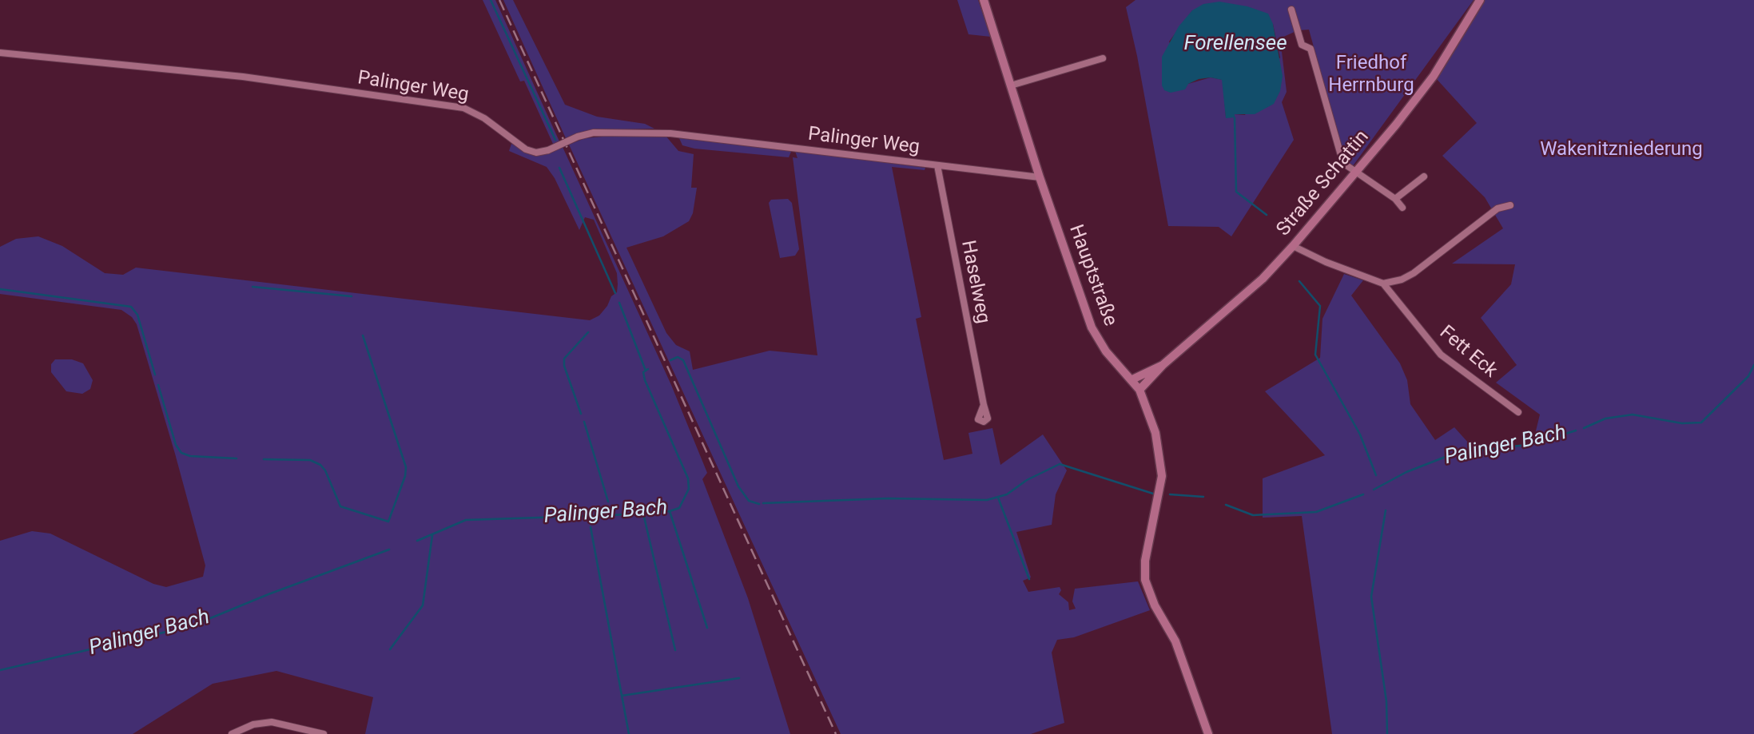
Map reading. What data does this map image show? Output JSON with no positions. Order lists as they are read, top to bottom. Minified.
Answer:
{"streets":{"main road":["Straße Schattin","Hauptstraße"],"street":["Palinger Weg","Haselweg","Fett Eck"]},"crossings":[["Palinger Weg","Hauptstraße"],["Palinger Weg","Haselweg"],["Straße Schattin","Hauptstraße"]],"water":["Forellensee","Palinger Bach"],"parks":["Friedhof Herrnburg","Wakenitzniederung"]}
